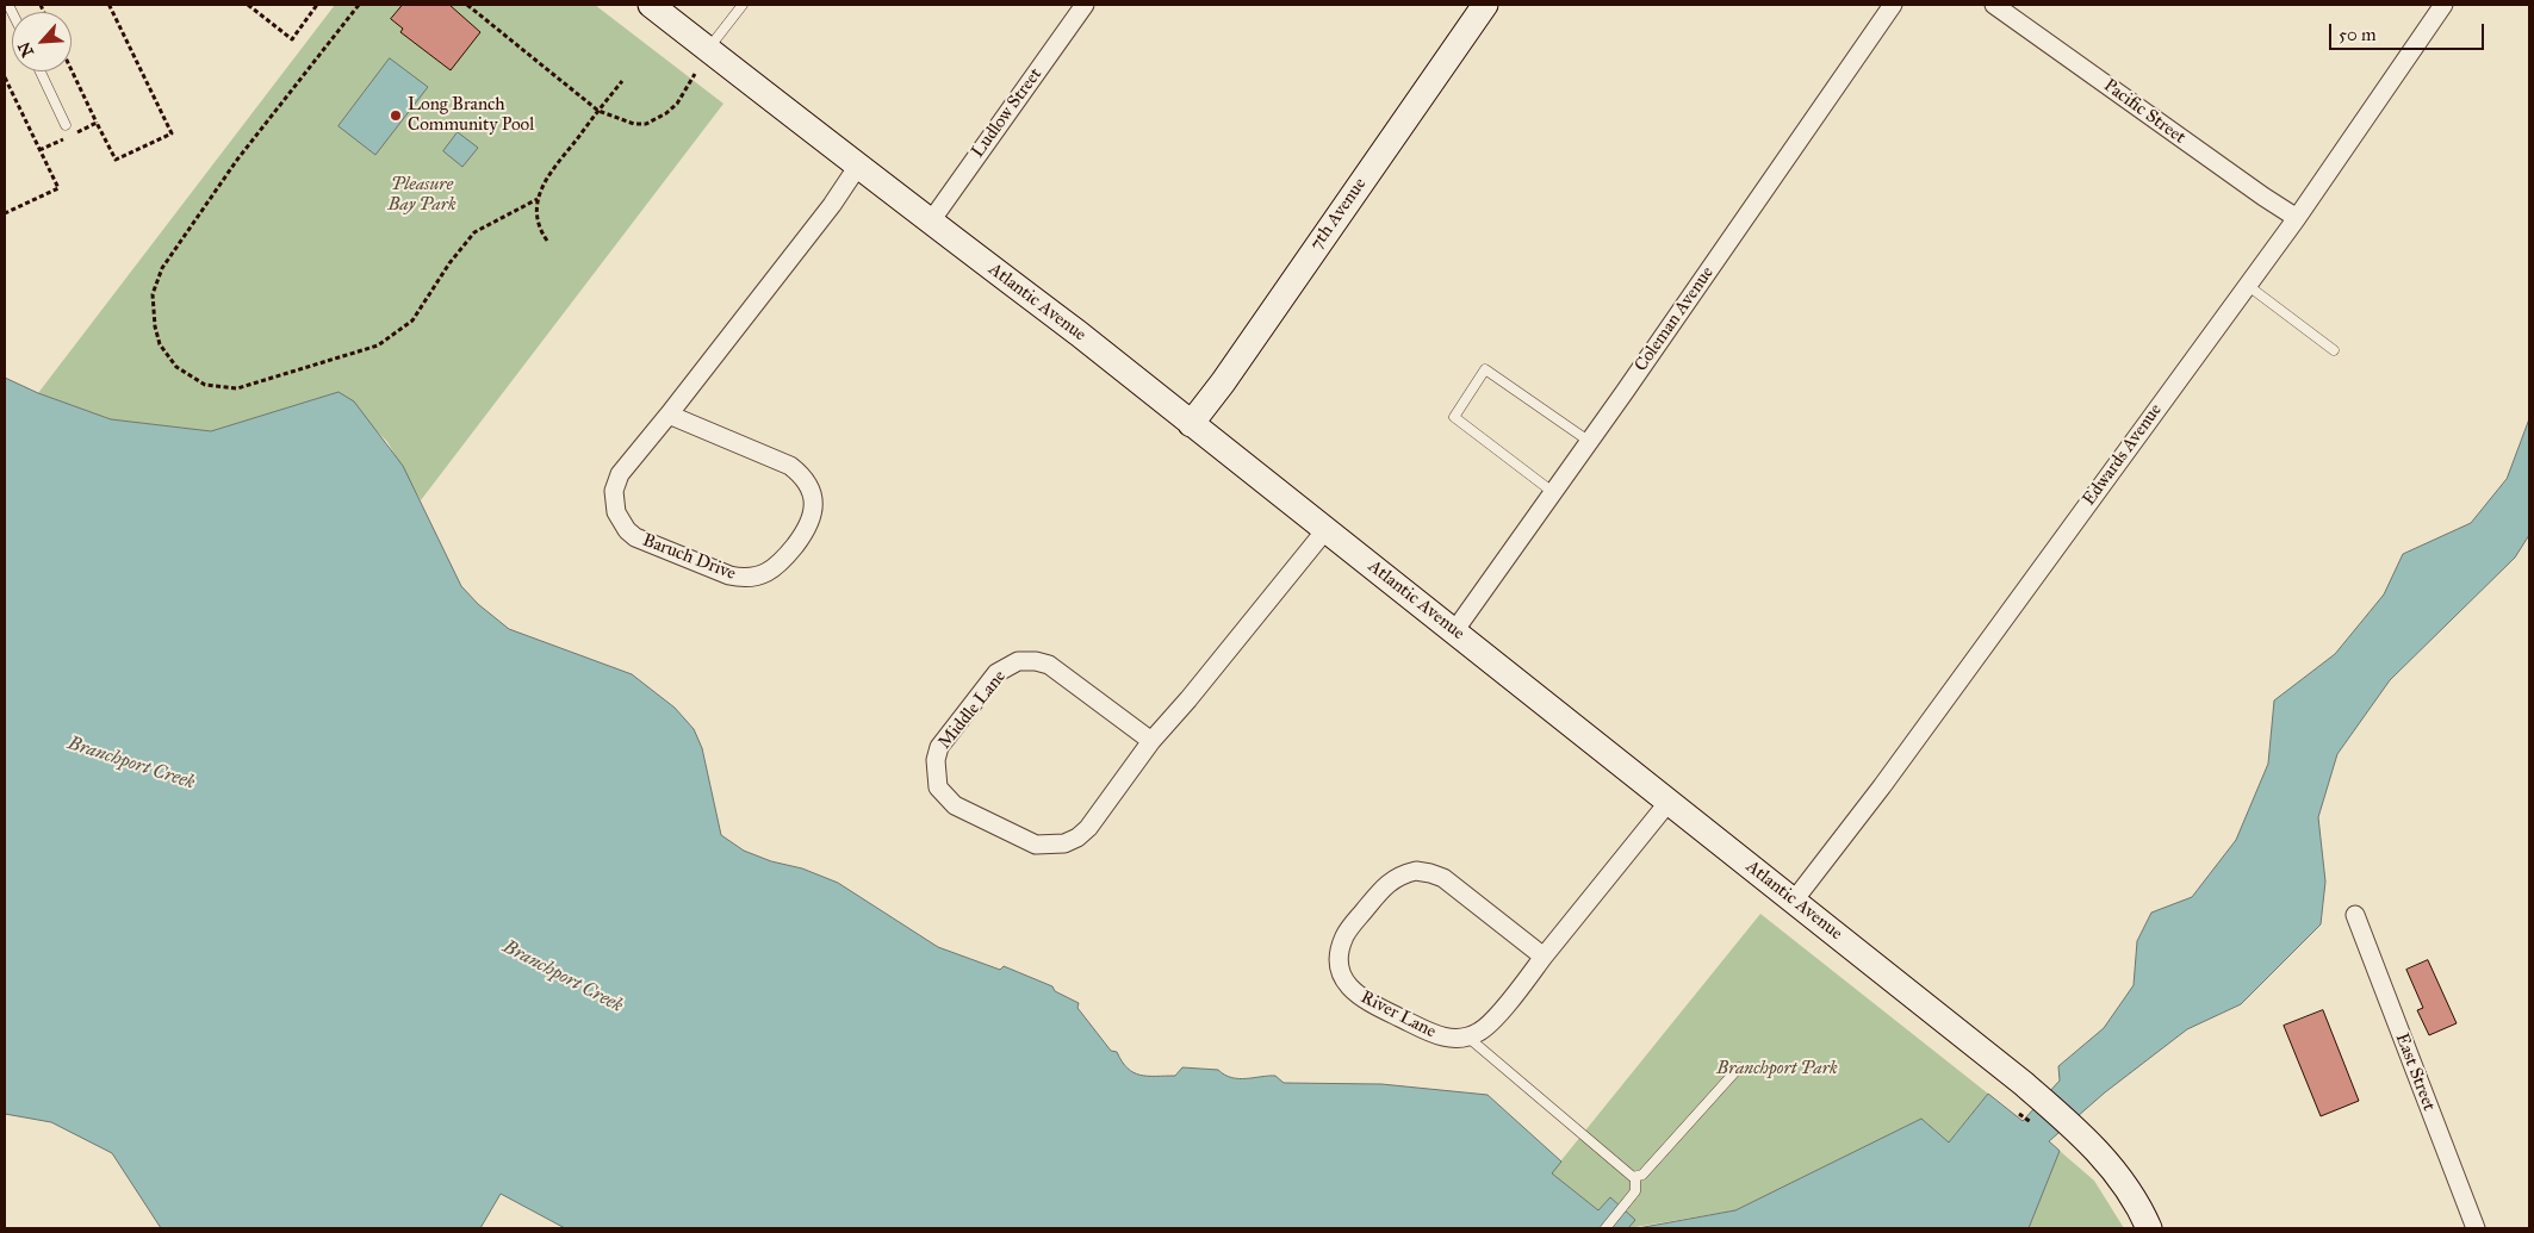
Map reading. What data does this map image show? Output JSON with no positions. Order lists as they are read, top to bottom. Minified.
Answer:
{"streets":{"street":["Pacific Street","Ludlow Street","7th Avenue","Atlantic Avenue","Coleman Avenue","Edwards Avenue","Baruch Drive","Middle Lane","River Lane","East Street"]},"crossings":[["Pacific Street","Edwards Avenue"],["Ludlow Street","Atlantic Avenue"],["7th Avenue","Atlantic Avenue"],["Atlantic Avenue","Coleman Avenue"],["Atlantic Avenue","Edwards Avenue"],["Atlantic Avenue","Baruch Drive"],["Atlantic Avenue","Middle Lane"]],"water":["Branchport Creek"],"parks":["Pleasure Bay Park","Branchport Park"],"places":["Long Branch Community Pool"],"scale_bar":"50 m","north":"bottom left"}
